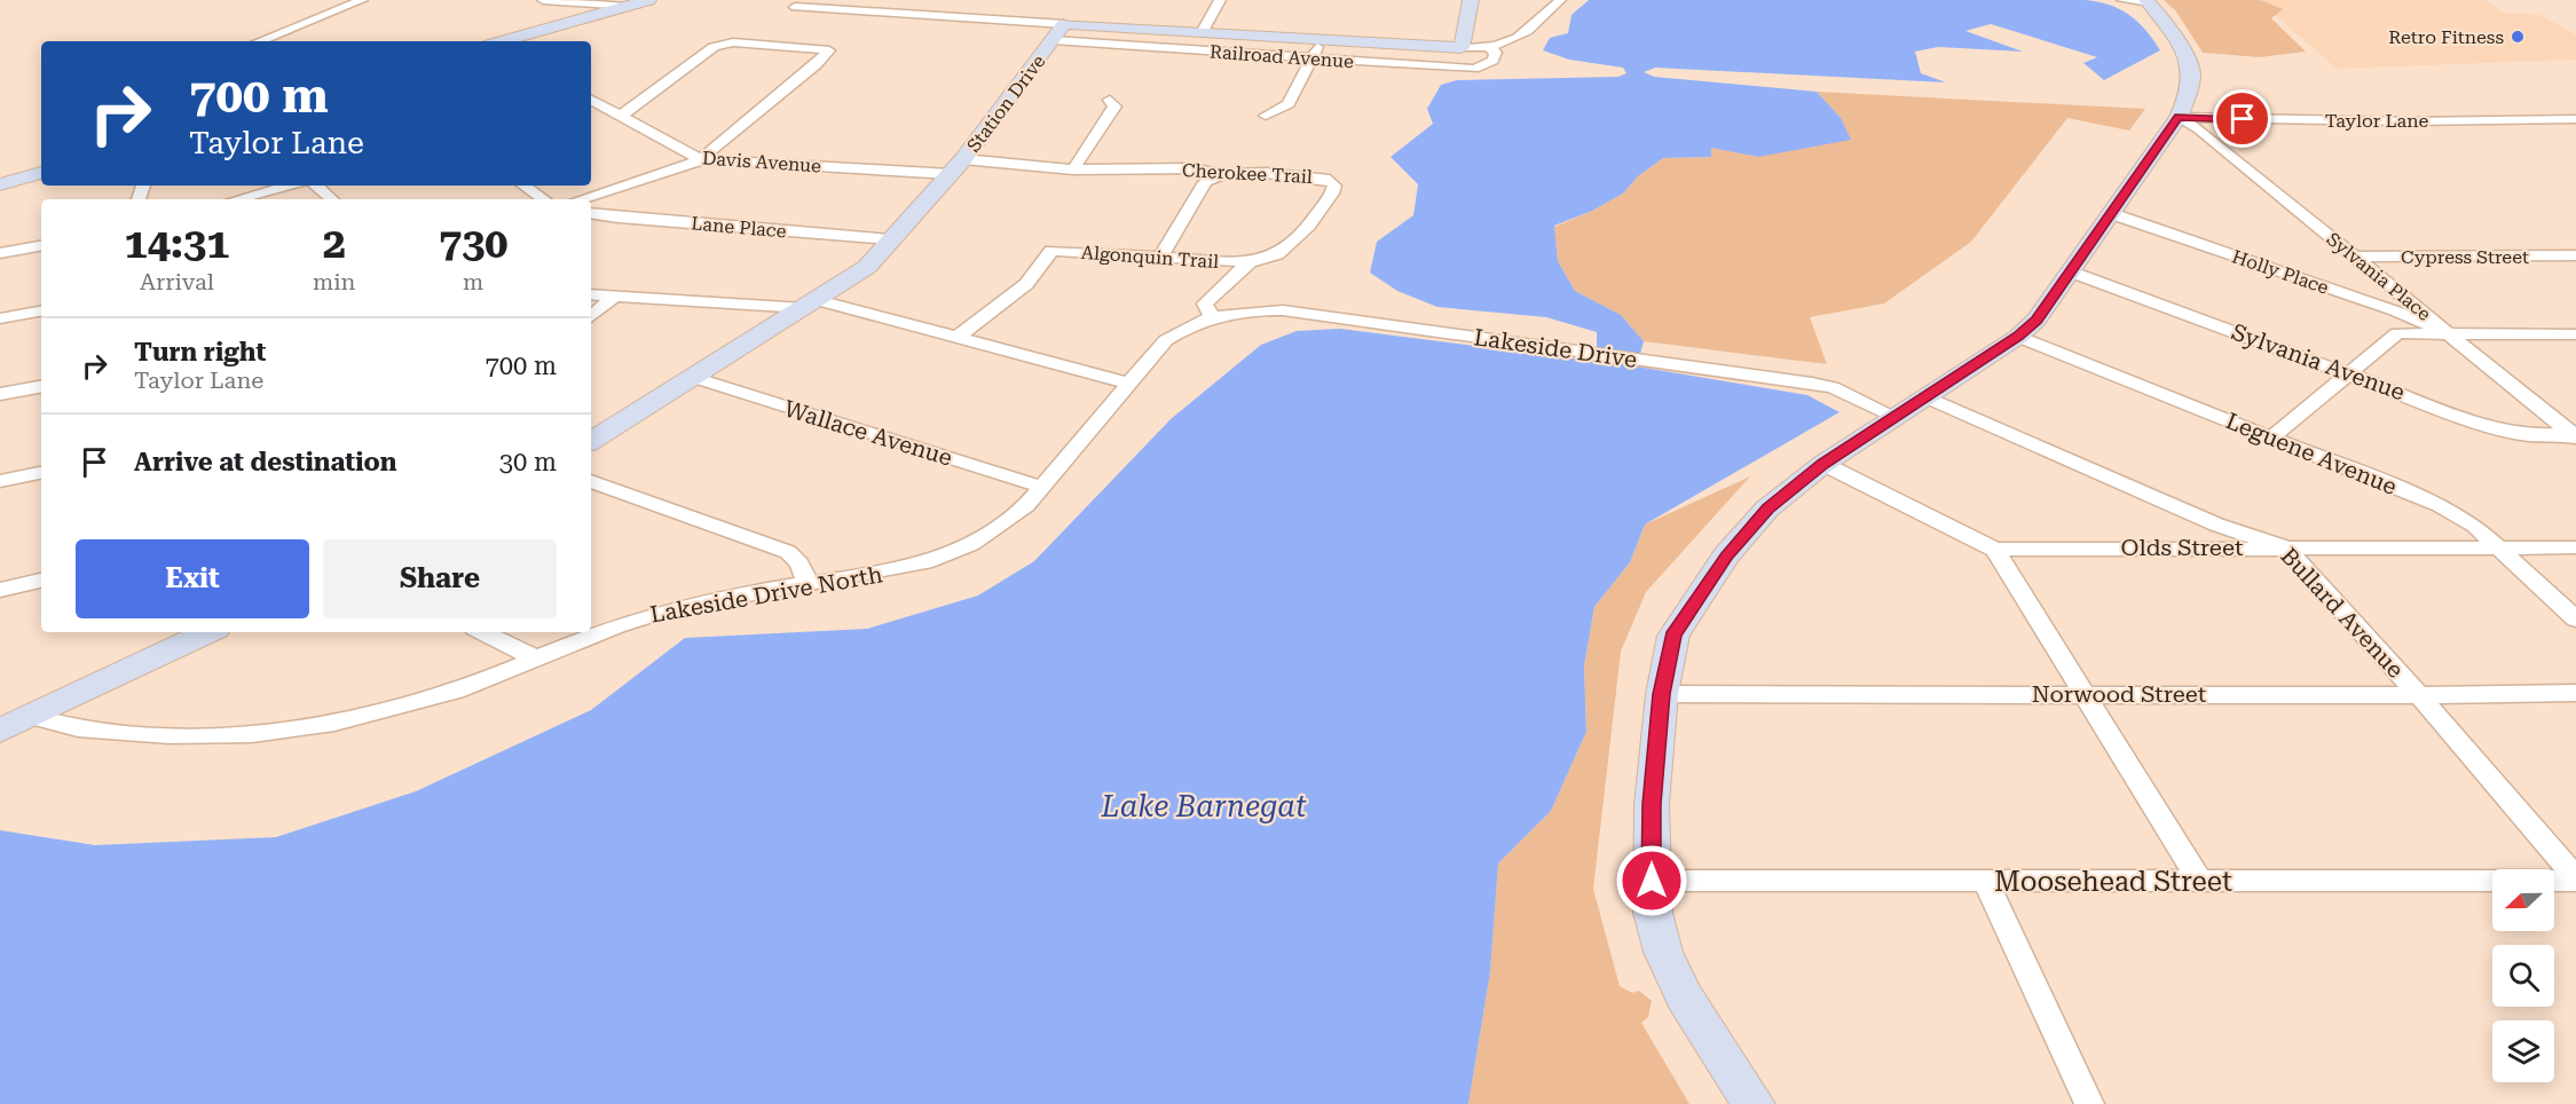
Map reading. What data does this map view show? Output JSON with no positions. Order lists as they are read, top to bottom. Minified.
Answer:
{"streets":{"street":["Railroad Avenue","Station Drive","Taylor Lane","Davis Avenue","Cherokee Trail","Lane Place","Algonquin Trail","Cypress Street","Holly Place","Sylvania Place","Lakeside Drive","Sylvania Avenue","Wallace Avenue","Leguene Avenue","Olds Street","Lakeside Drive North","Bullard Avenue","Norwood Street","Moosehead Street"]},"crossings":[["Railroad Avenue","Station Drive"],["Station Drive","Davis Avenue"],["Station Drive","Cherokee Trail"],["Station Drive","Lane Place"],["Station Drive","Wallace Avenue"],["Taylor Lane","Sylvania Place"],["Davis Avenue","Cherokee Trail"],["Cherokee Trail","Algonquin Trail"],["Cherokee Trail","Lakeside Drive"],["Cherokee Trail","Lakeside Drive North"],["Cypress Street","Sylvania Place"],["Holly Place","Sylvania Place"],["Sylvania Place","Sylvania Avenue"],["Lakeside Drive","Lakeside Drive North"],["Wallace Avenue","Lakeside Drive North"],["Leguene Avenue","Olds Street"],["Olds Street","Bullard Avenue"],["Bullard Avenue","Norwood Street"],["Bullard Avenue","Moosehead Street"]],"water":["Lake Barnegat"],"places":["Retro Fitness"],"north":"left","page":{"turn":["700 m","Taylor Lane"],"eta":["14:31","Arrival","2","min","730","m"],"list":[{"name":"Turn right","note":"Taylor Lane","value":"700 m"},{"name":"Arrive at destination","value":"30 m"}],"buttons":["Exit","Share"]}}
